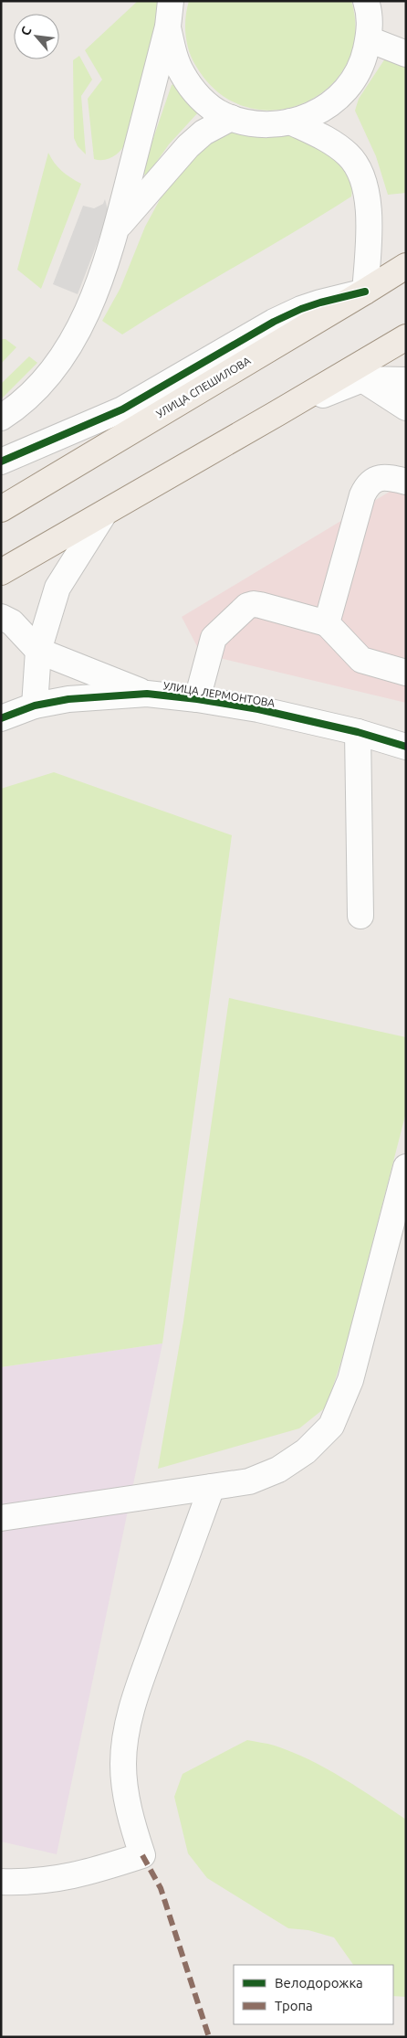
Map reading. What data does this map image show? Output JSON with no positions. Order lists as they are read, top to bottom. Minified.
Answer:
{"streets":{"main road":["УЛИЦА СПЕШИЛОВА"],"street":["УЛИЦА ЛЕРМОНТОВА"]},"legend":["Велодорожка","Тропа"],"north":"top left"}
